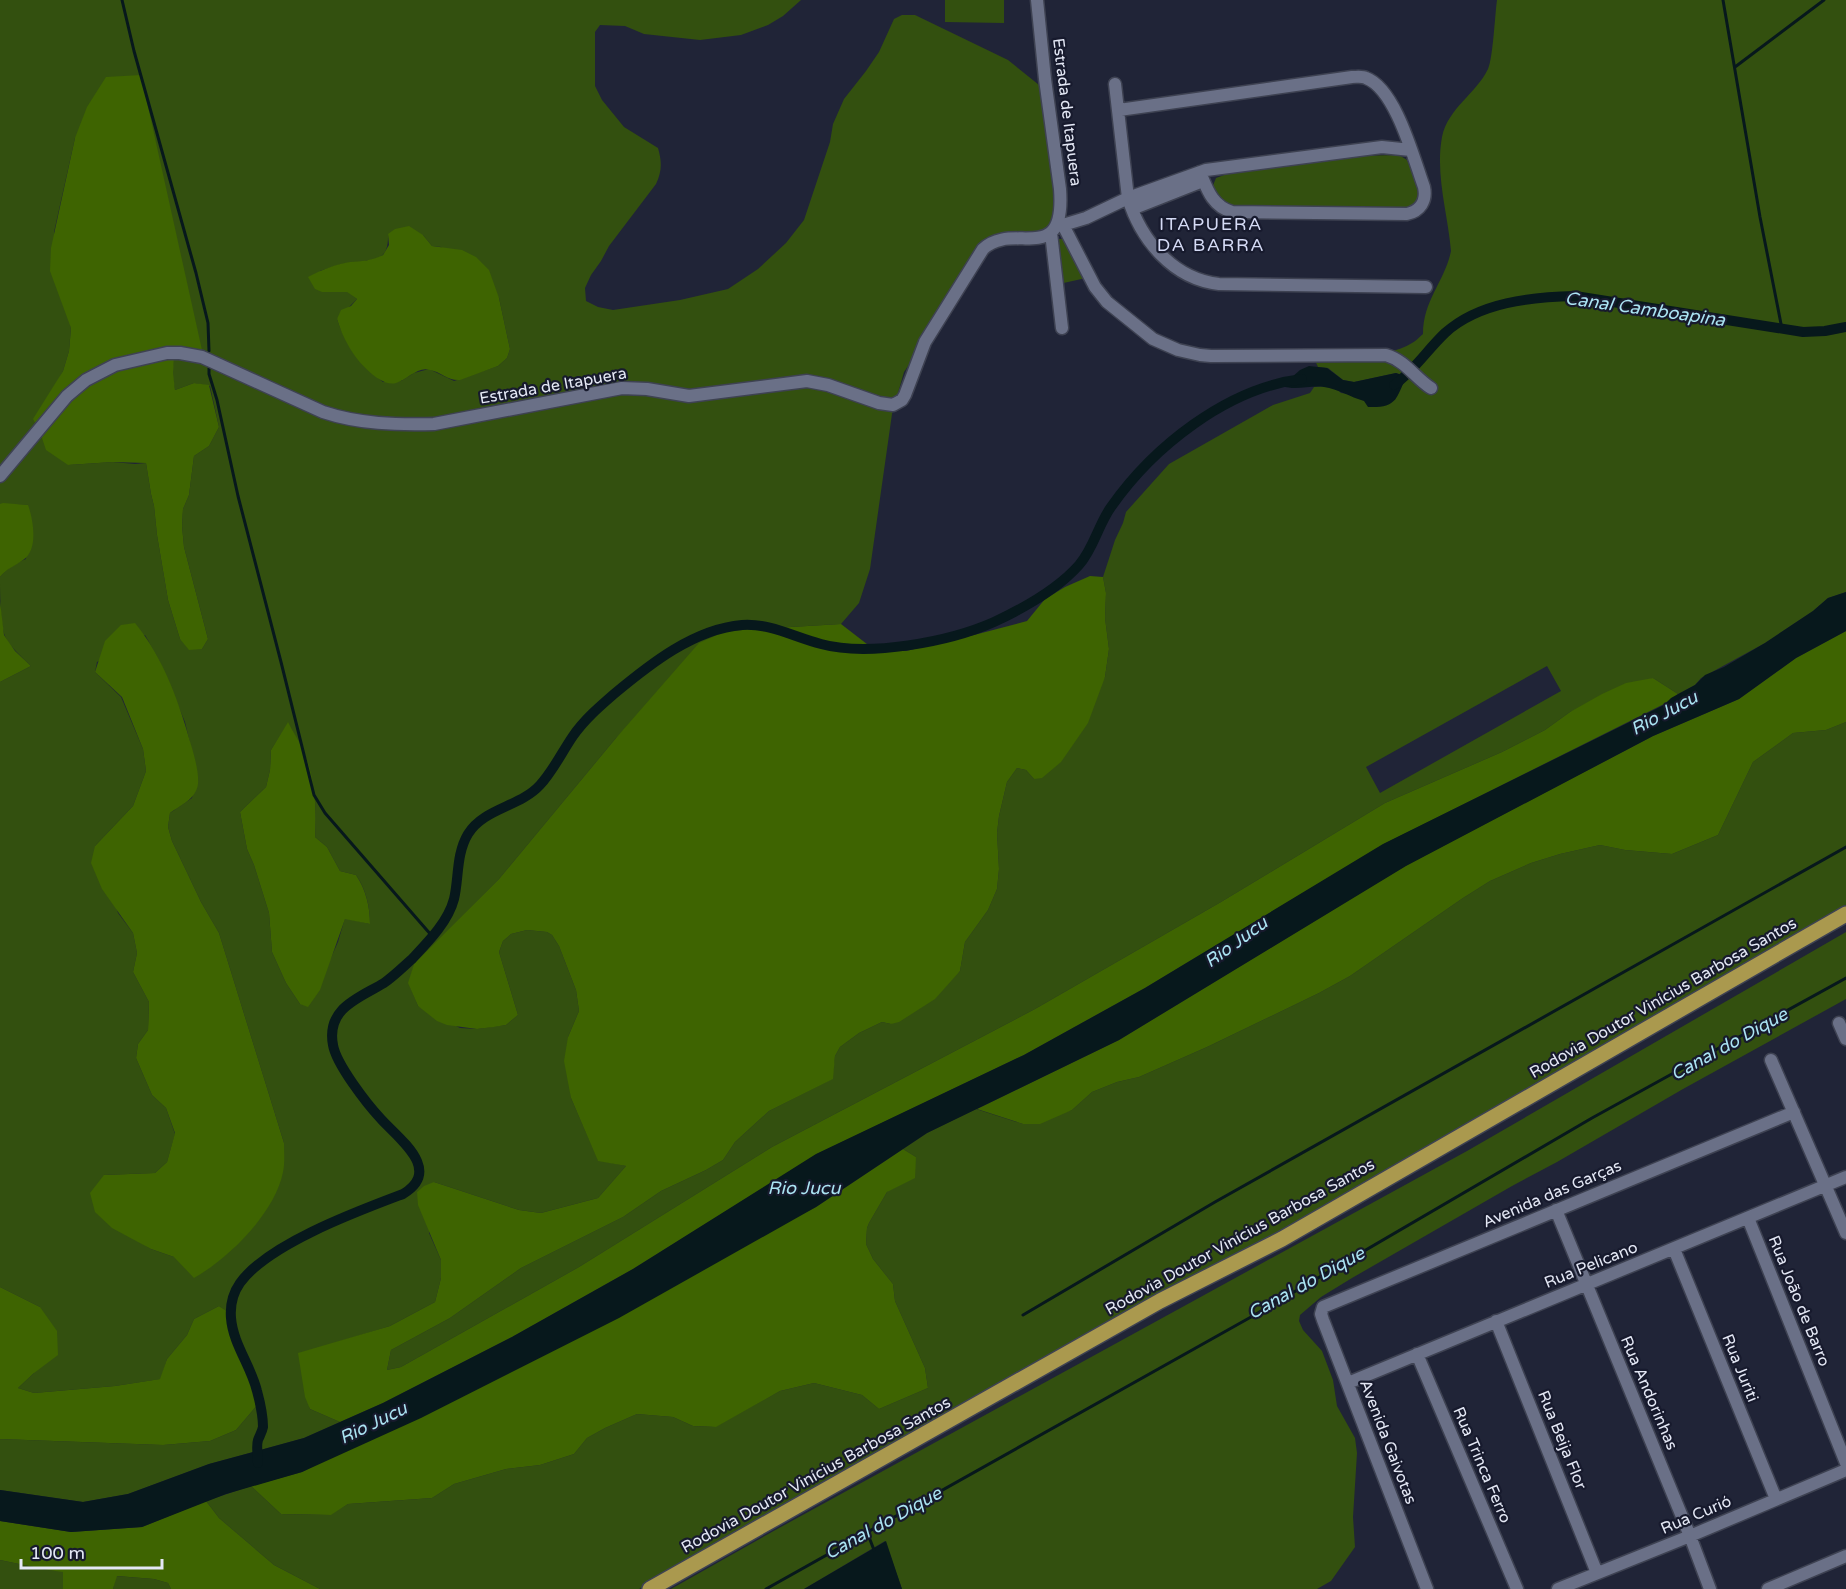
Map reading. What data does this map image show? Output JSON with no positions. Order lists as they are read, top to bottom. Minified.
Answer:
{"streets":{"main road":["Rodovia Doutor Vinícius Barbosa Santos"],"street":["Estrada de Itapuera","Avenida das Garças","Rua Pelicano","Rua João de Barro","Rua Juriti","Rua Andorinhas","Rua Beija Flor","Avenida Gaivotas","Rua Trinca Ferro","Rua Curió"]},"crossings":[["Avenida das Garças","Rua Andorinhas"],["Avenida das Garças","Avenida Gaivotas"],["Rua Pelicano","Rua João de Barro"],["Rua Pelicano","Rua Juriti"],["Rua Pelicano","Rua Andorinhas"],["Rua Pelicano","Rua Beija Flor"],["Rua Pelicano","Avenida Gaivotas"],["Rua Pelicano","Rua Trinca Ferro"],["Rua Juriti","Rua Curió"],["Rua Andorinhas","Rua Curió"],["Rua Beija Flor","Rua Curió"]],"districts":["ITAPUERA DA BARRA"],"water":["Canal Camboapina","Rio Jucu","Canal do Dique"],"scale_bar":"100 m"}
